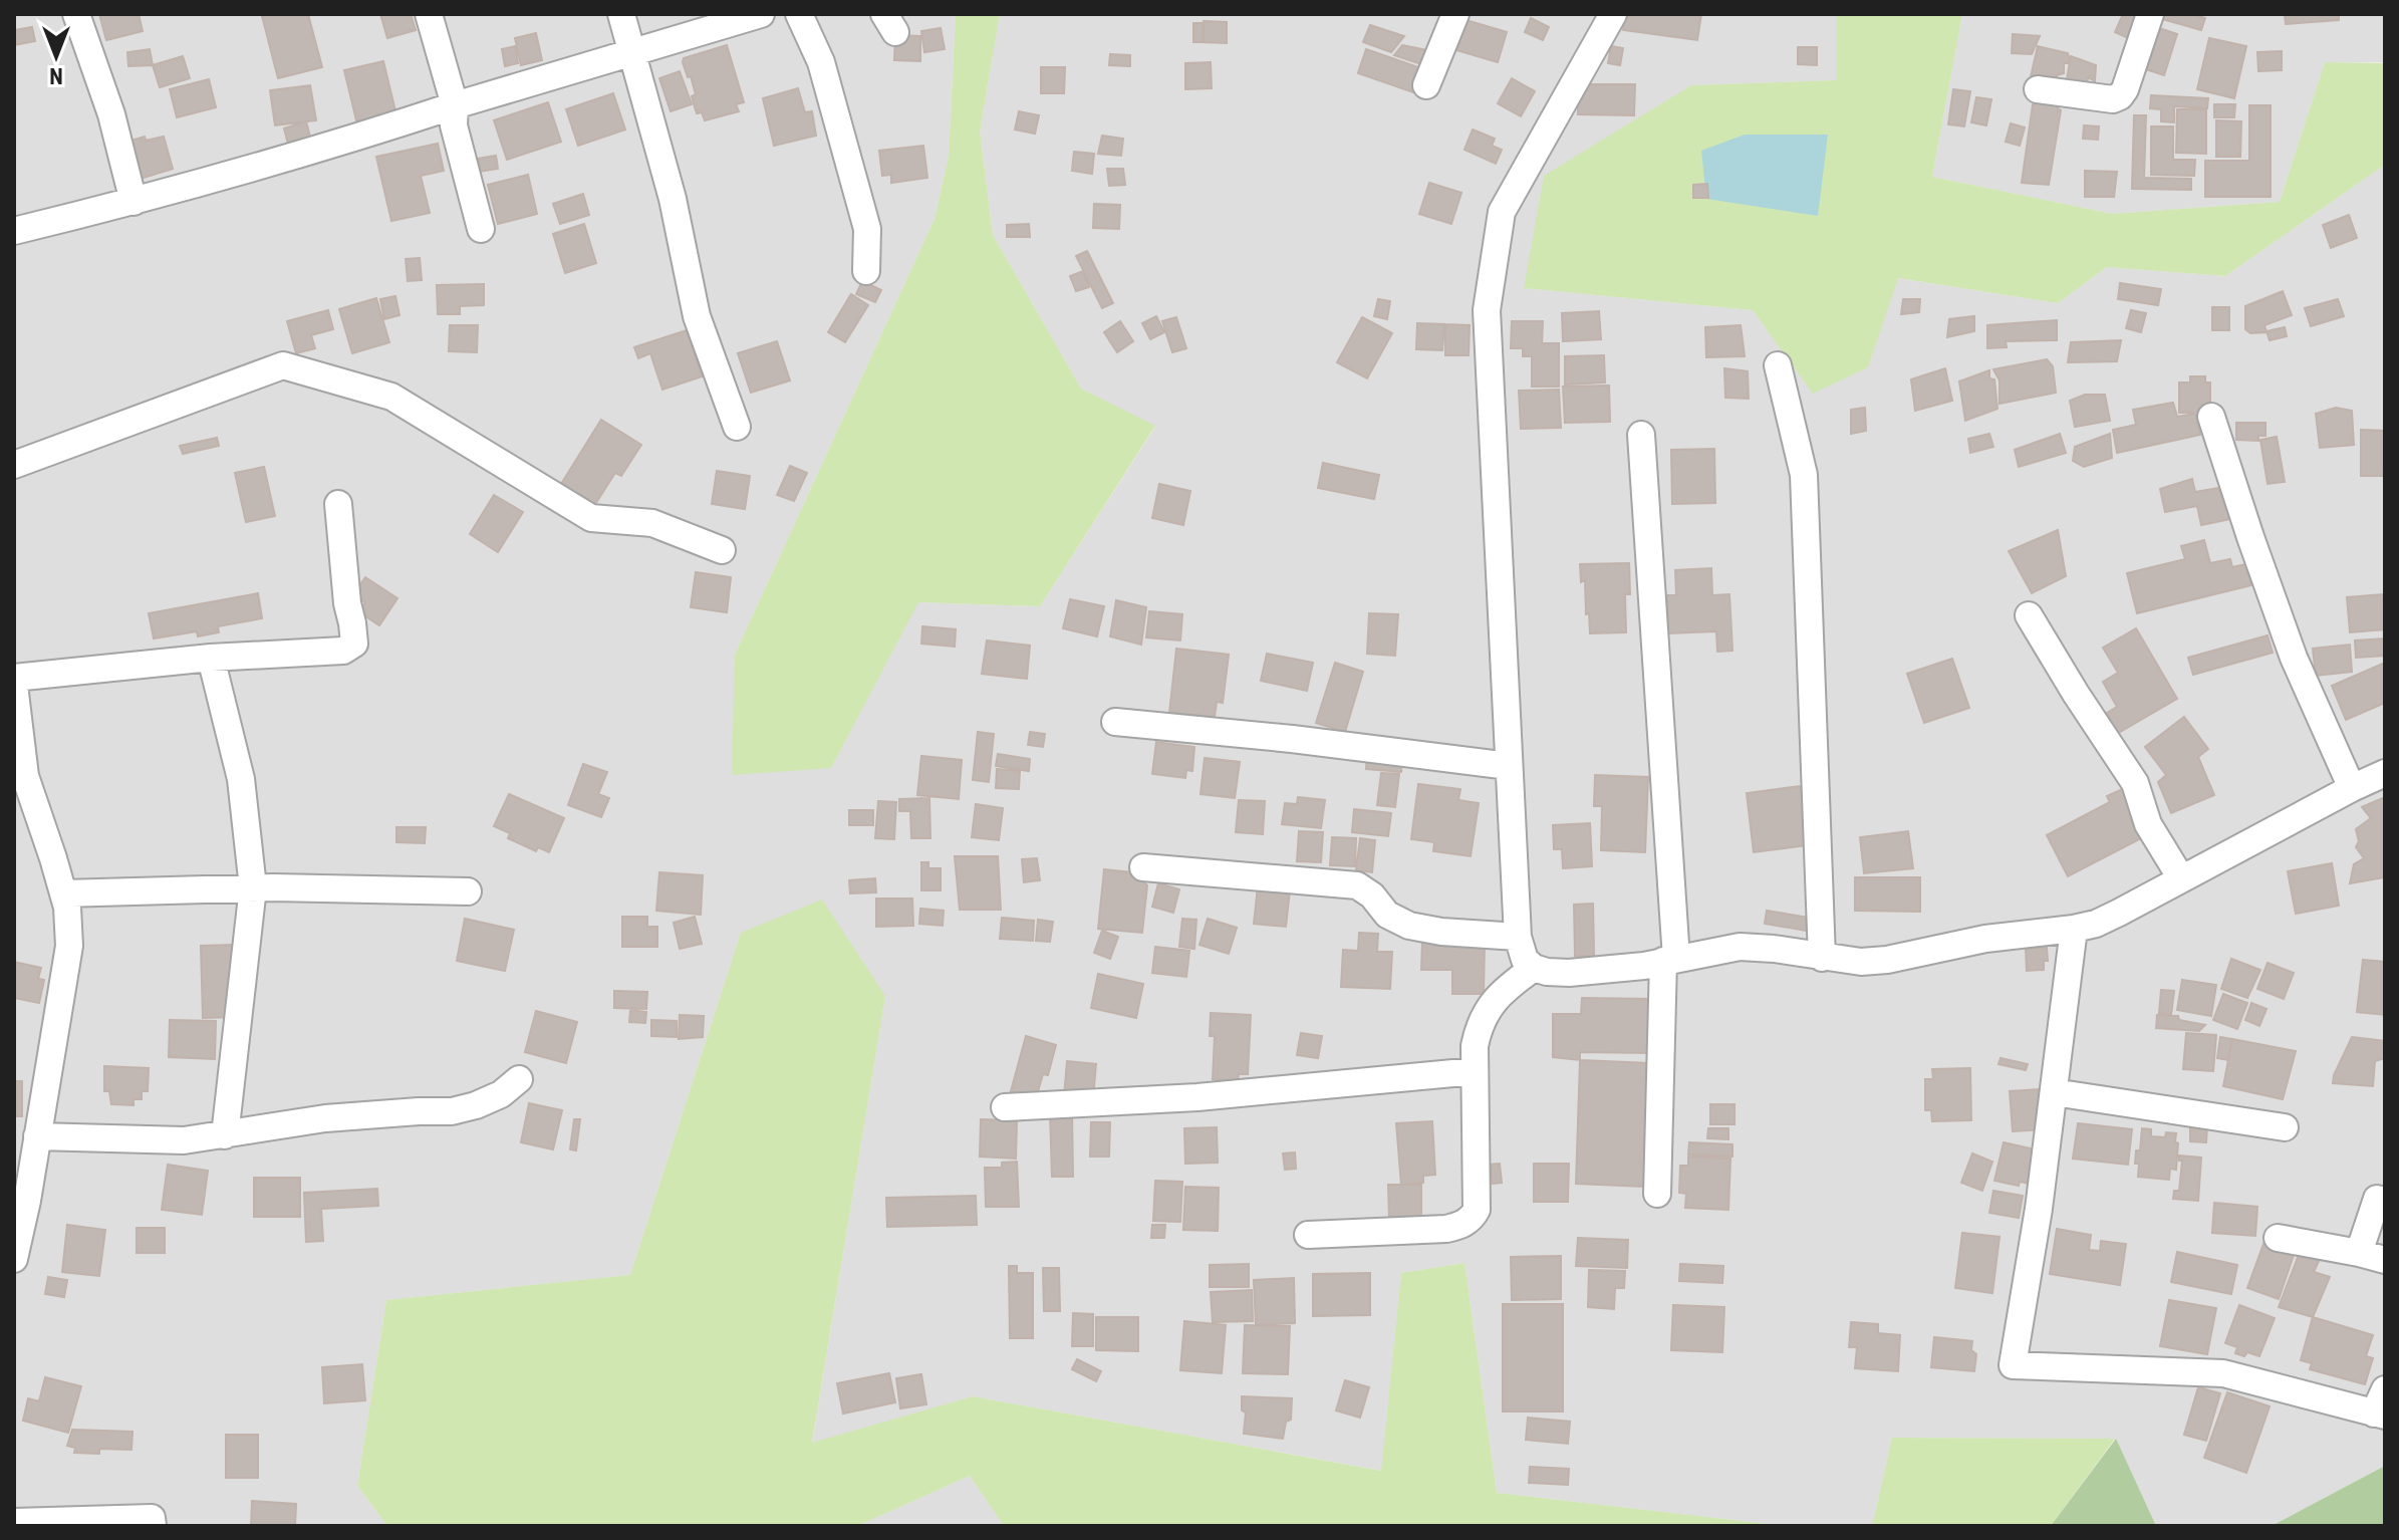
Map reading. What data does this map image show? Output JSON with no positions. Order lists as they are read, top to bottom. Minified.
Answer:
{"north":"bottom"}
